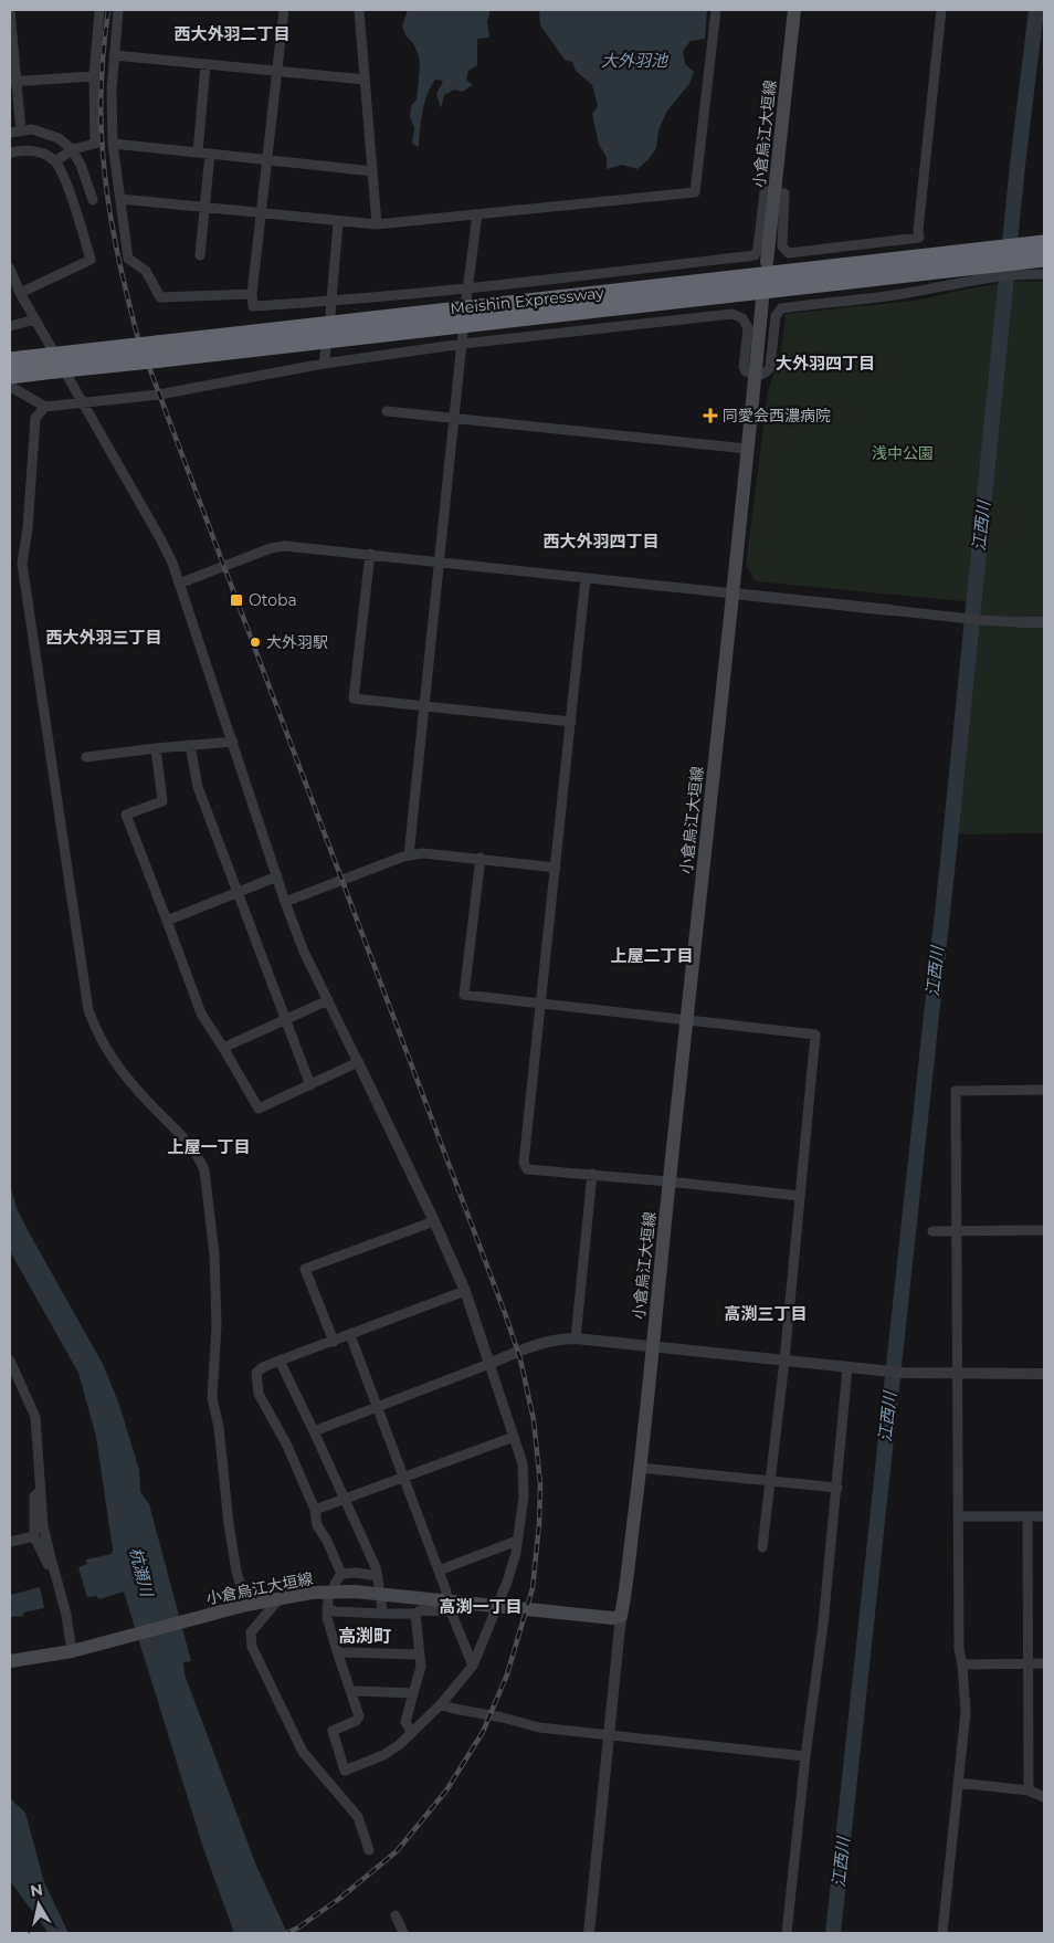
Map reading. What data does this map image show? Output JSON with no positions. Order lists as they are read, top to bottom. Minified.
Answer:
{"streets":{"highway":["Meishin Expressway"],"main road":["小倉烏江大垣線"]},"districts":["西大外羽二丁目","大外羽四丁目","西大外羽四丁目","西大外羽三丁目","上屋二丁目","上屋一丁目","高渕三丁目","高渕一丁目","高渕町"],"water":["大外羽池","江西川","杭瀬川"],"parks":["浅中公園"],"places":{"health":["同愛会西濃病院"],"transit":["Otoba"],"other":["大外羽駅"]},"north":"top"}
